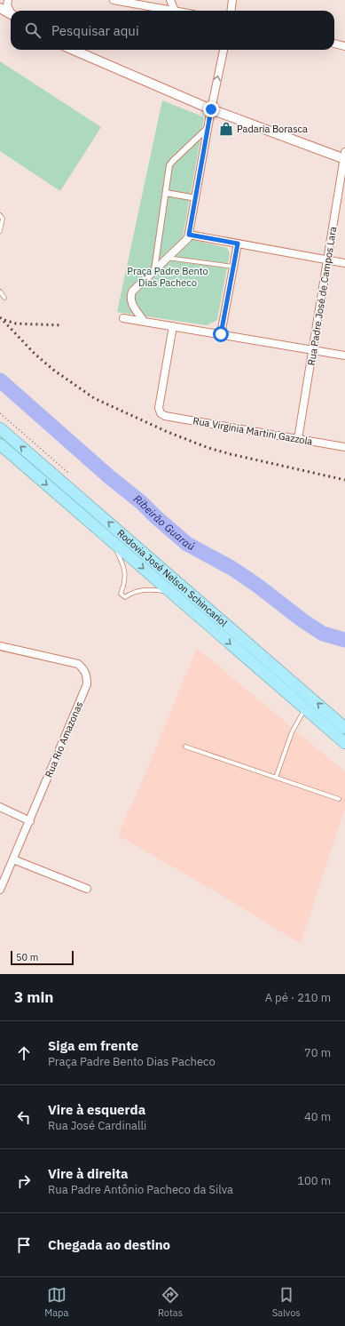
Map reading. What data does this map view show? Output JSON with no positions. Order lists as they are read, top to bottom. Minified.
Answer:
{"streets":{"main road":["Rodovia José Nelson Schincariol"],"street":["Rua Padre José de Campos Lara","Rua Virginia Martini Gazzola","Rua Rio Amazonas"]},"crossings":[["Rua Padre José de Campos Lara","Rua Virginia Martini Gazzola"]],"water":["Ribeirão Guaraú"],"parks":["Praça Padre Bento Dias Pacheco"],"places":{"shop":["Padaria Borasca"]},"scale_bar":"50 m","page":{"search":"Pesquisar aqui","scale":"50 m","heading":["3 min","A pé · 210 m"],"list":[["Siga em frente","Praça Padre Bento Dias Pacheco","70 m"],["Vire à esquerda","Rua José Cardinalli","40 m"],["Vire à direita","Rua Padre Antônio Pacheco da Silva","100 m"],"Chegada ao destino"],"nav":["Mapa","Rotas","Salvos"]}}
